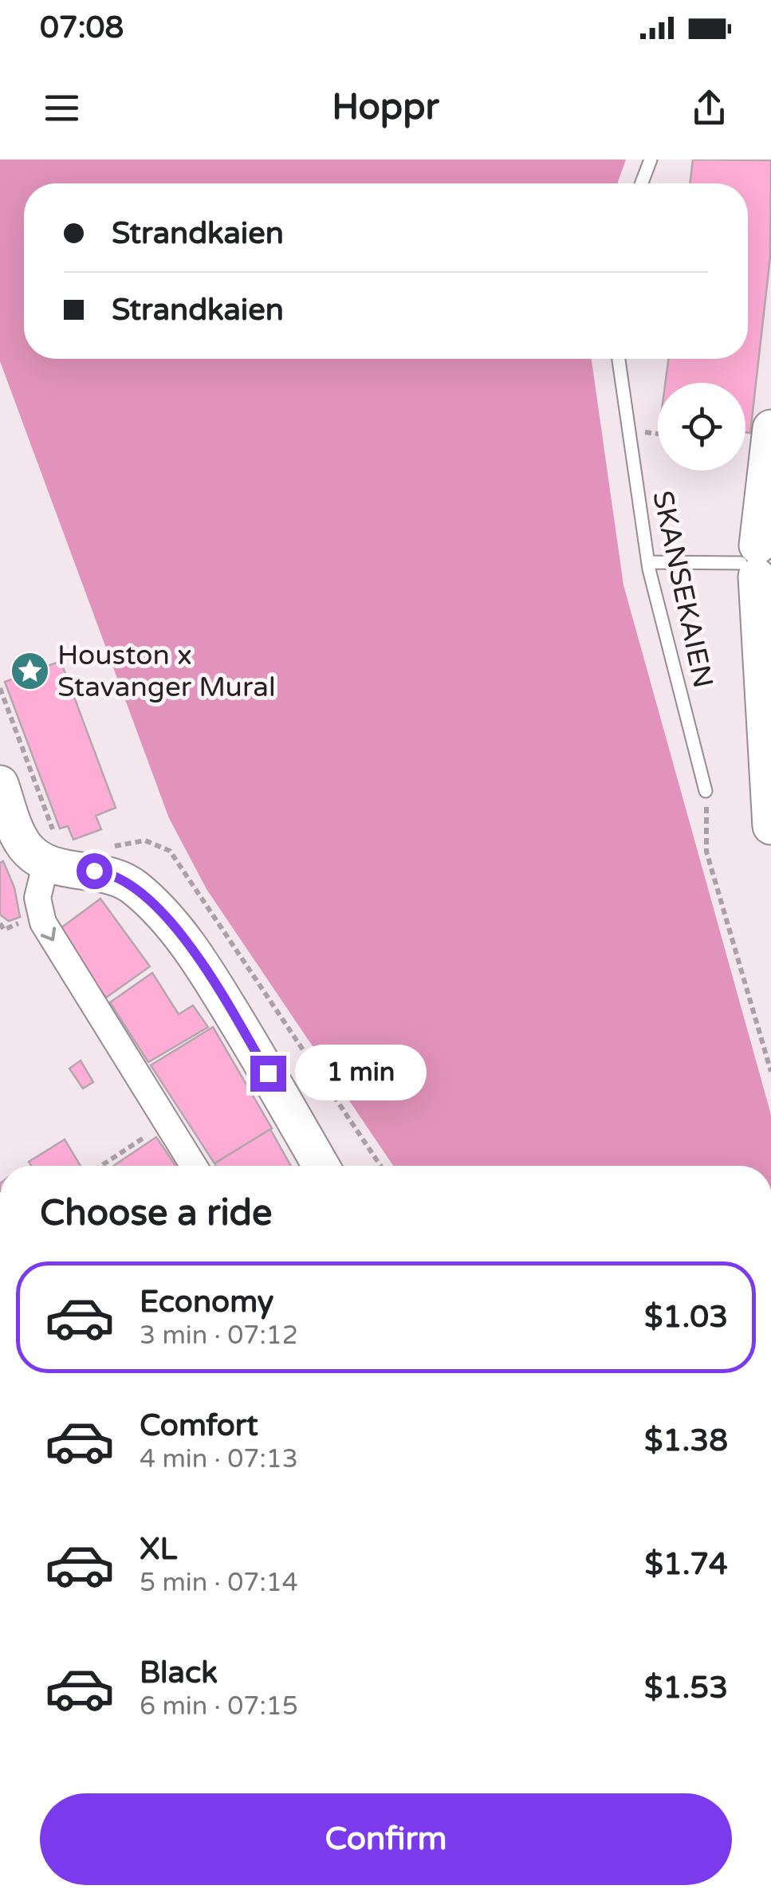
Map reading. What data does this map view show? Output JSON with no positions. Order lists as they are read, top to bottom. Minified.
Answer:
{"streets":{"lane":["SKANSEKAIEN"]},"places":{"place":["Houston x Stavanger Mural"]},"page":{"status":"07:08","header":"Hoppr","banner":["Strandkaien","Strandkaien"],"bubble":"1 min","heading":"Choose a ride","list":[{"name":"Economy","note":"3 min · 07:12","value":"$1.03"},{"name":"Comfort","note":"4 min · 07:13","value":"$1.38"},{"name":"XL","note":"5 min · 07:14","value":"$1.74"},{"name":"Black","note":"6 min · 07:15","value":"$1.53"}],"buttons":"Confirm"}}
